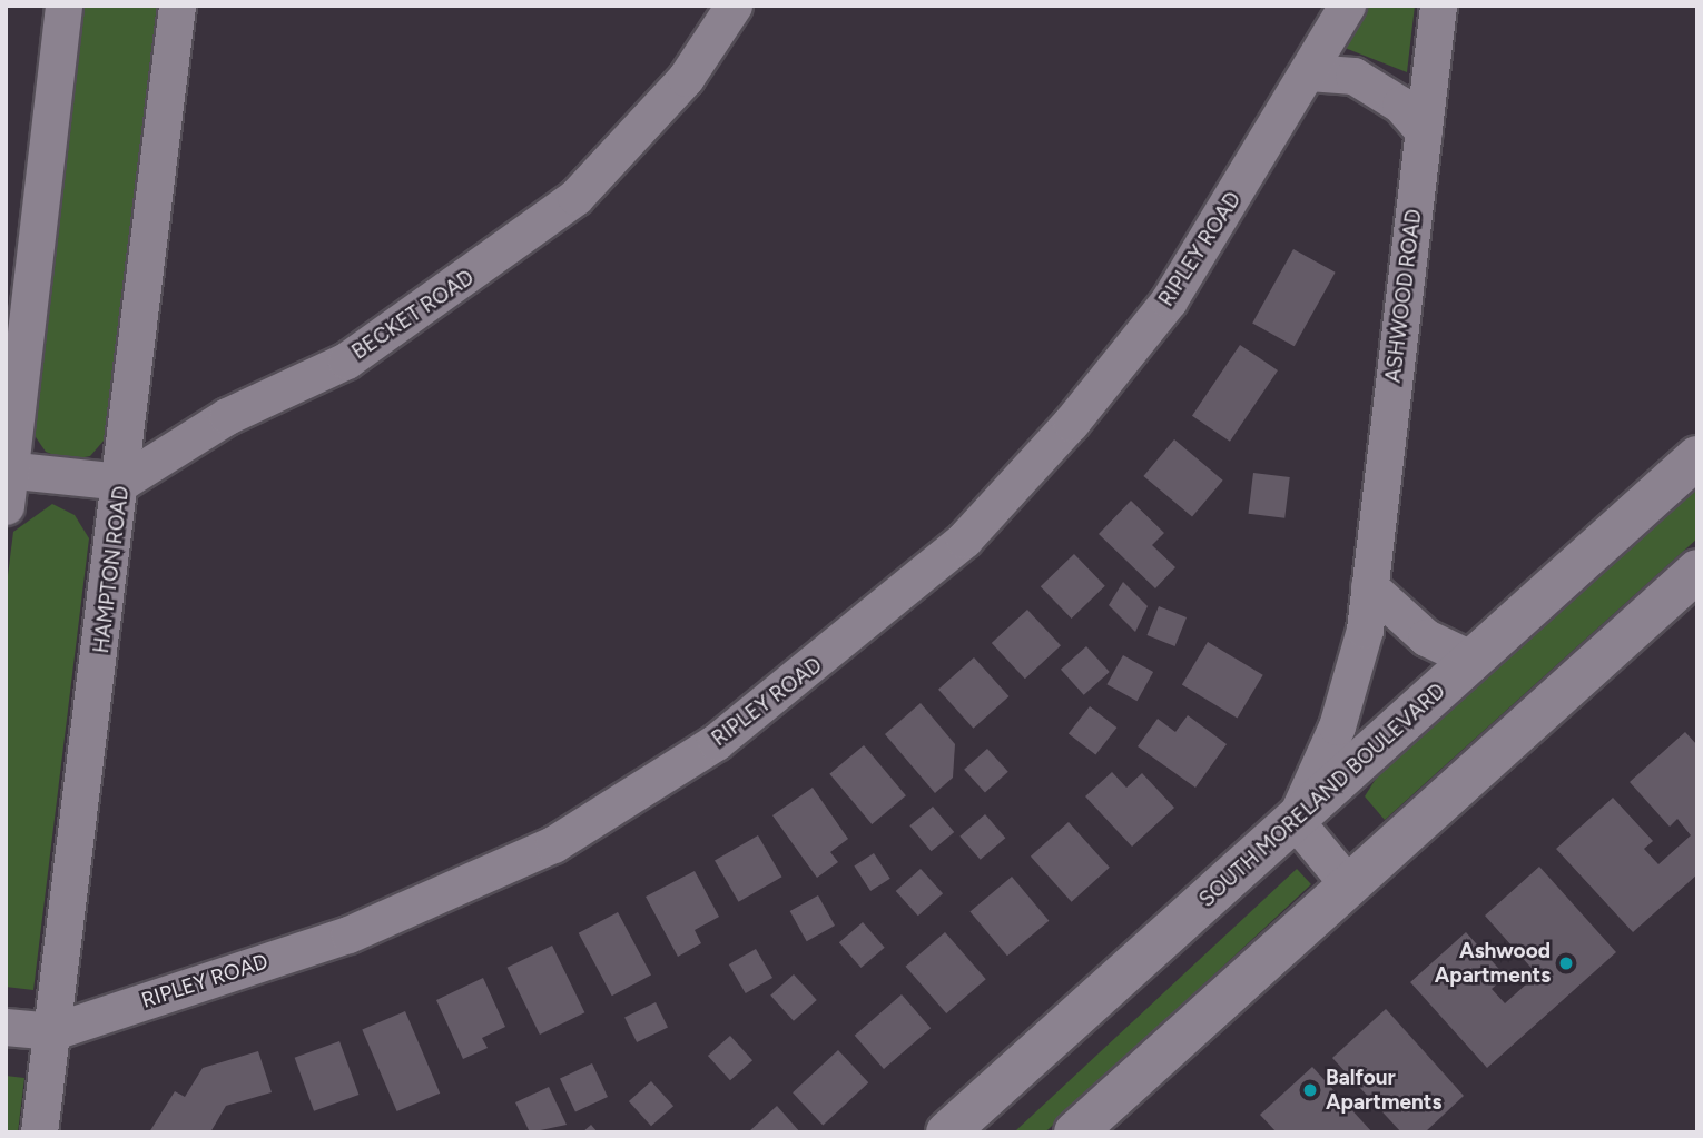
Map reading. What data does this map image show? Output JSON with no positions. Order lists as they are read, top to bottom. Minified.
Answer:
{"streets":{"street":["RIPLEY ROAD","ASHWOOD ROAD","BECKET ROAD","HAMPTON ROAD","SOUTH MORELAND BOULEVARD"]},"crossings":[["RIPLEY ROAD","HAMPTON ROAD"],["ASHWOOD ROAD","SOUTH MORELAND BOULEVARD"],["BECKET ROAD","HAMPTON ROAD"]],"places":["Ashwood Apartments","Balfour Apartments"]}
